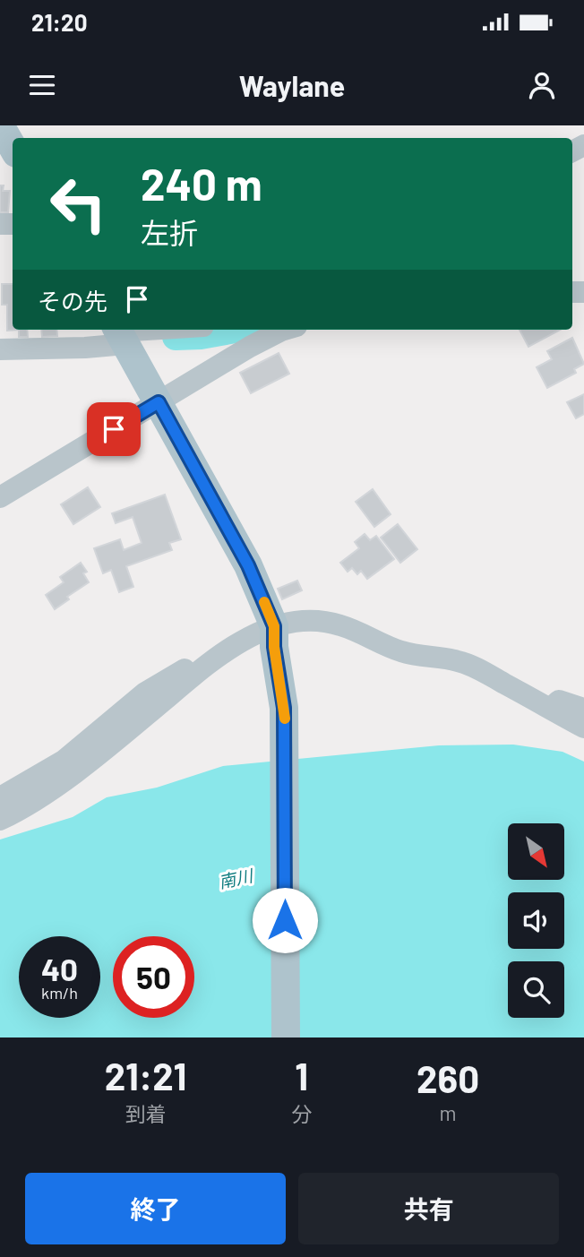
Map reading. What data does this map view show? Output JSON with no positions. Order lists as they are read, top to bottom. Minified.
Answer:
{"water":["南川"],"north":"bottom right","page":{"status":"21:20","header":"Waylane","turn":["240 m","左折"],"then":"その先","speed":"40 km/h","limit":"50","eta":["21:21","到着","1","分","260","m"],"buttons":["終了","共有"]}}
